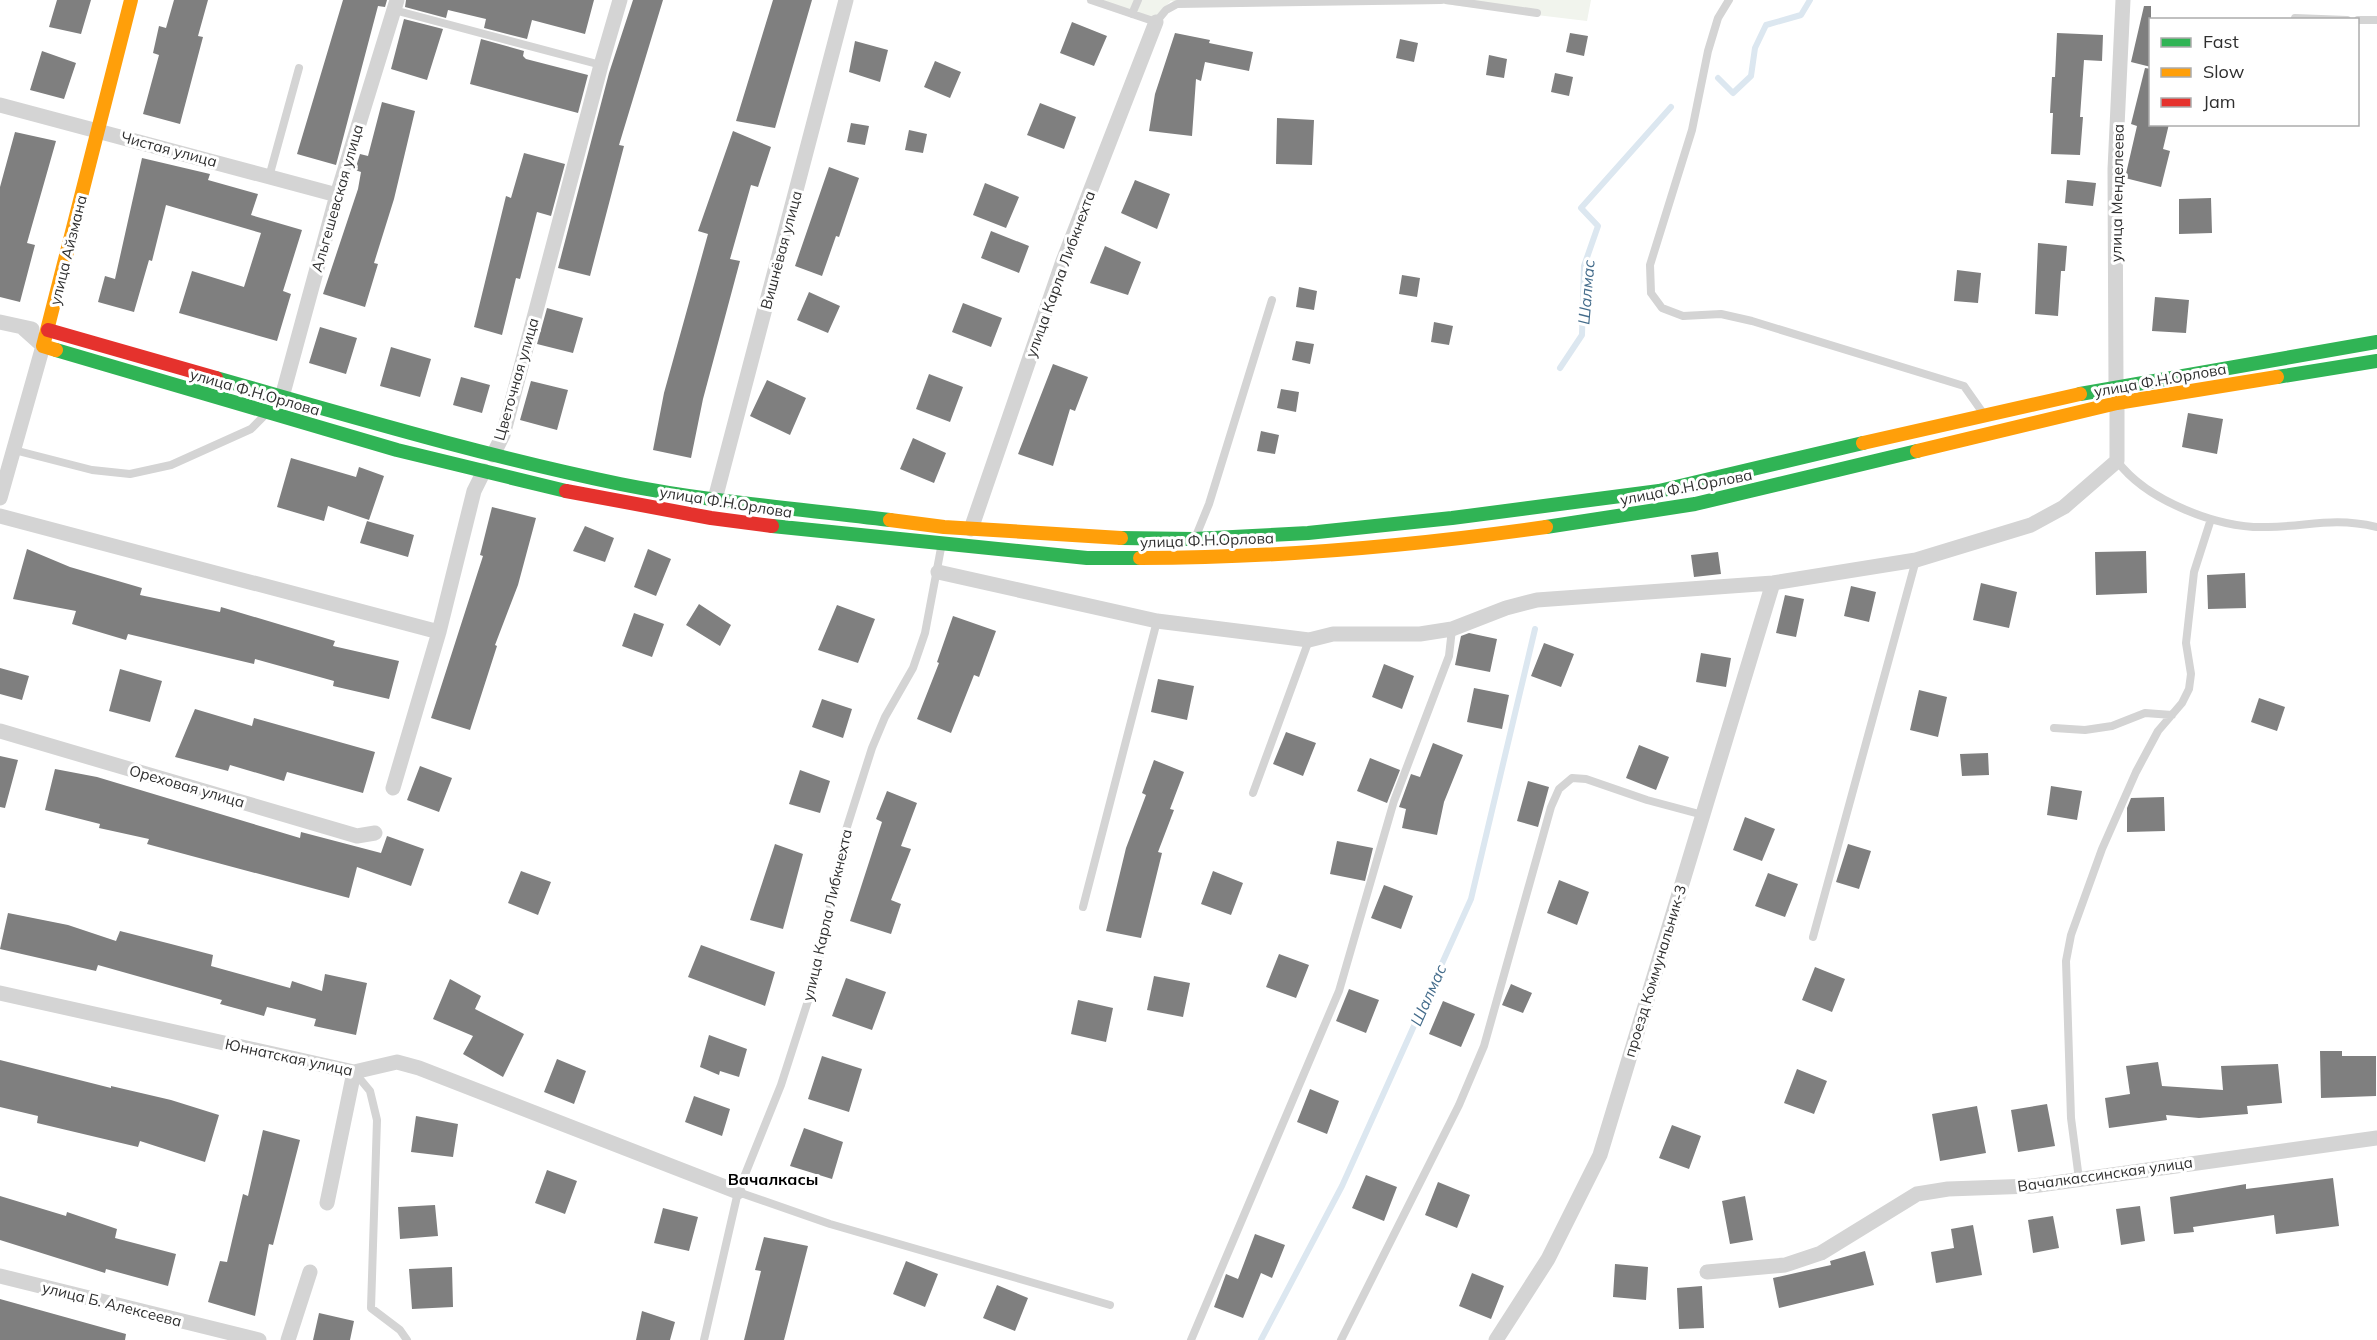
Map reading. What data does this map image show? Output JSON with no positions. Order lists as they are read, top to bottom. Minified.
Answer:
{"streets":{"street":["Чистая улица","улица Менделеева","Альгешевская улица","улица Айзмана","Вишнёвая улица","улица Карла Либкнехта","Цветочная улица","улица Ф.Н.Орлова","Ореховая улица","проезд Коммунальник-3","Юннатская улица","Вачалкассинская улица","улица Б. Алексеева"]},"crossings":[["Чистая улица","Альгешевская улица"],["Чистая улица","улица Айзмана"],["улица Менделеева","улица Ф.Н.Орлова"],["Альгешевская улица","улица Ф.Н.Орлова"],["улица Айзмана","улица Ф.Н.Орлова"],["Вишнёвая улица","улица Ф.Н.Орлова"],["улица Карла Либкнехта","улица Ф.Н.Орлова"],["улица Карла Либкнехта","Юннатская улица"],["Цветочная улица","улица Ф.Н.Орлова"]],"districts":["Вачалкасы"],"water":["Шалмас"],"legend":["Fast","Slow","Jam"]}
